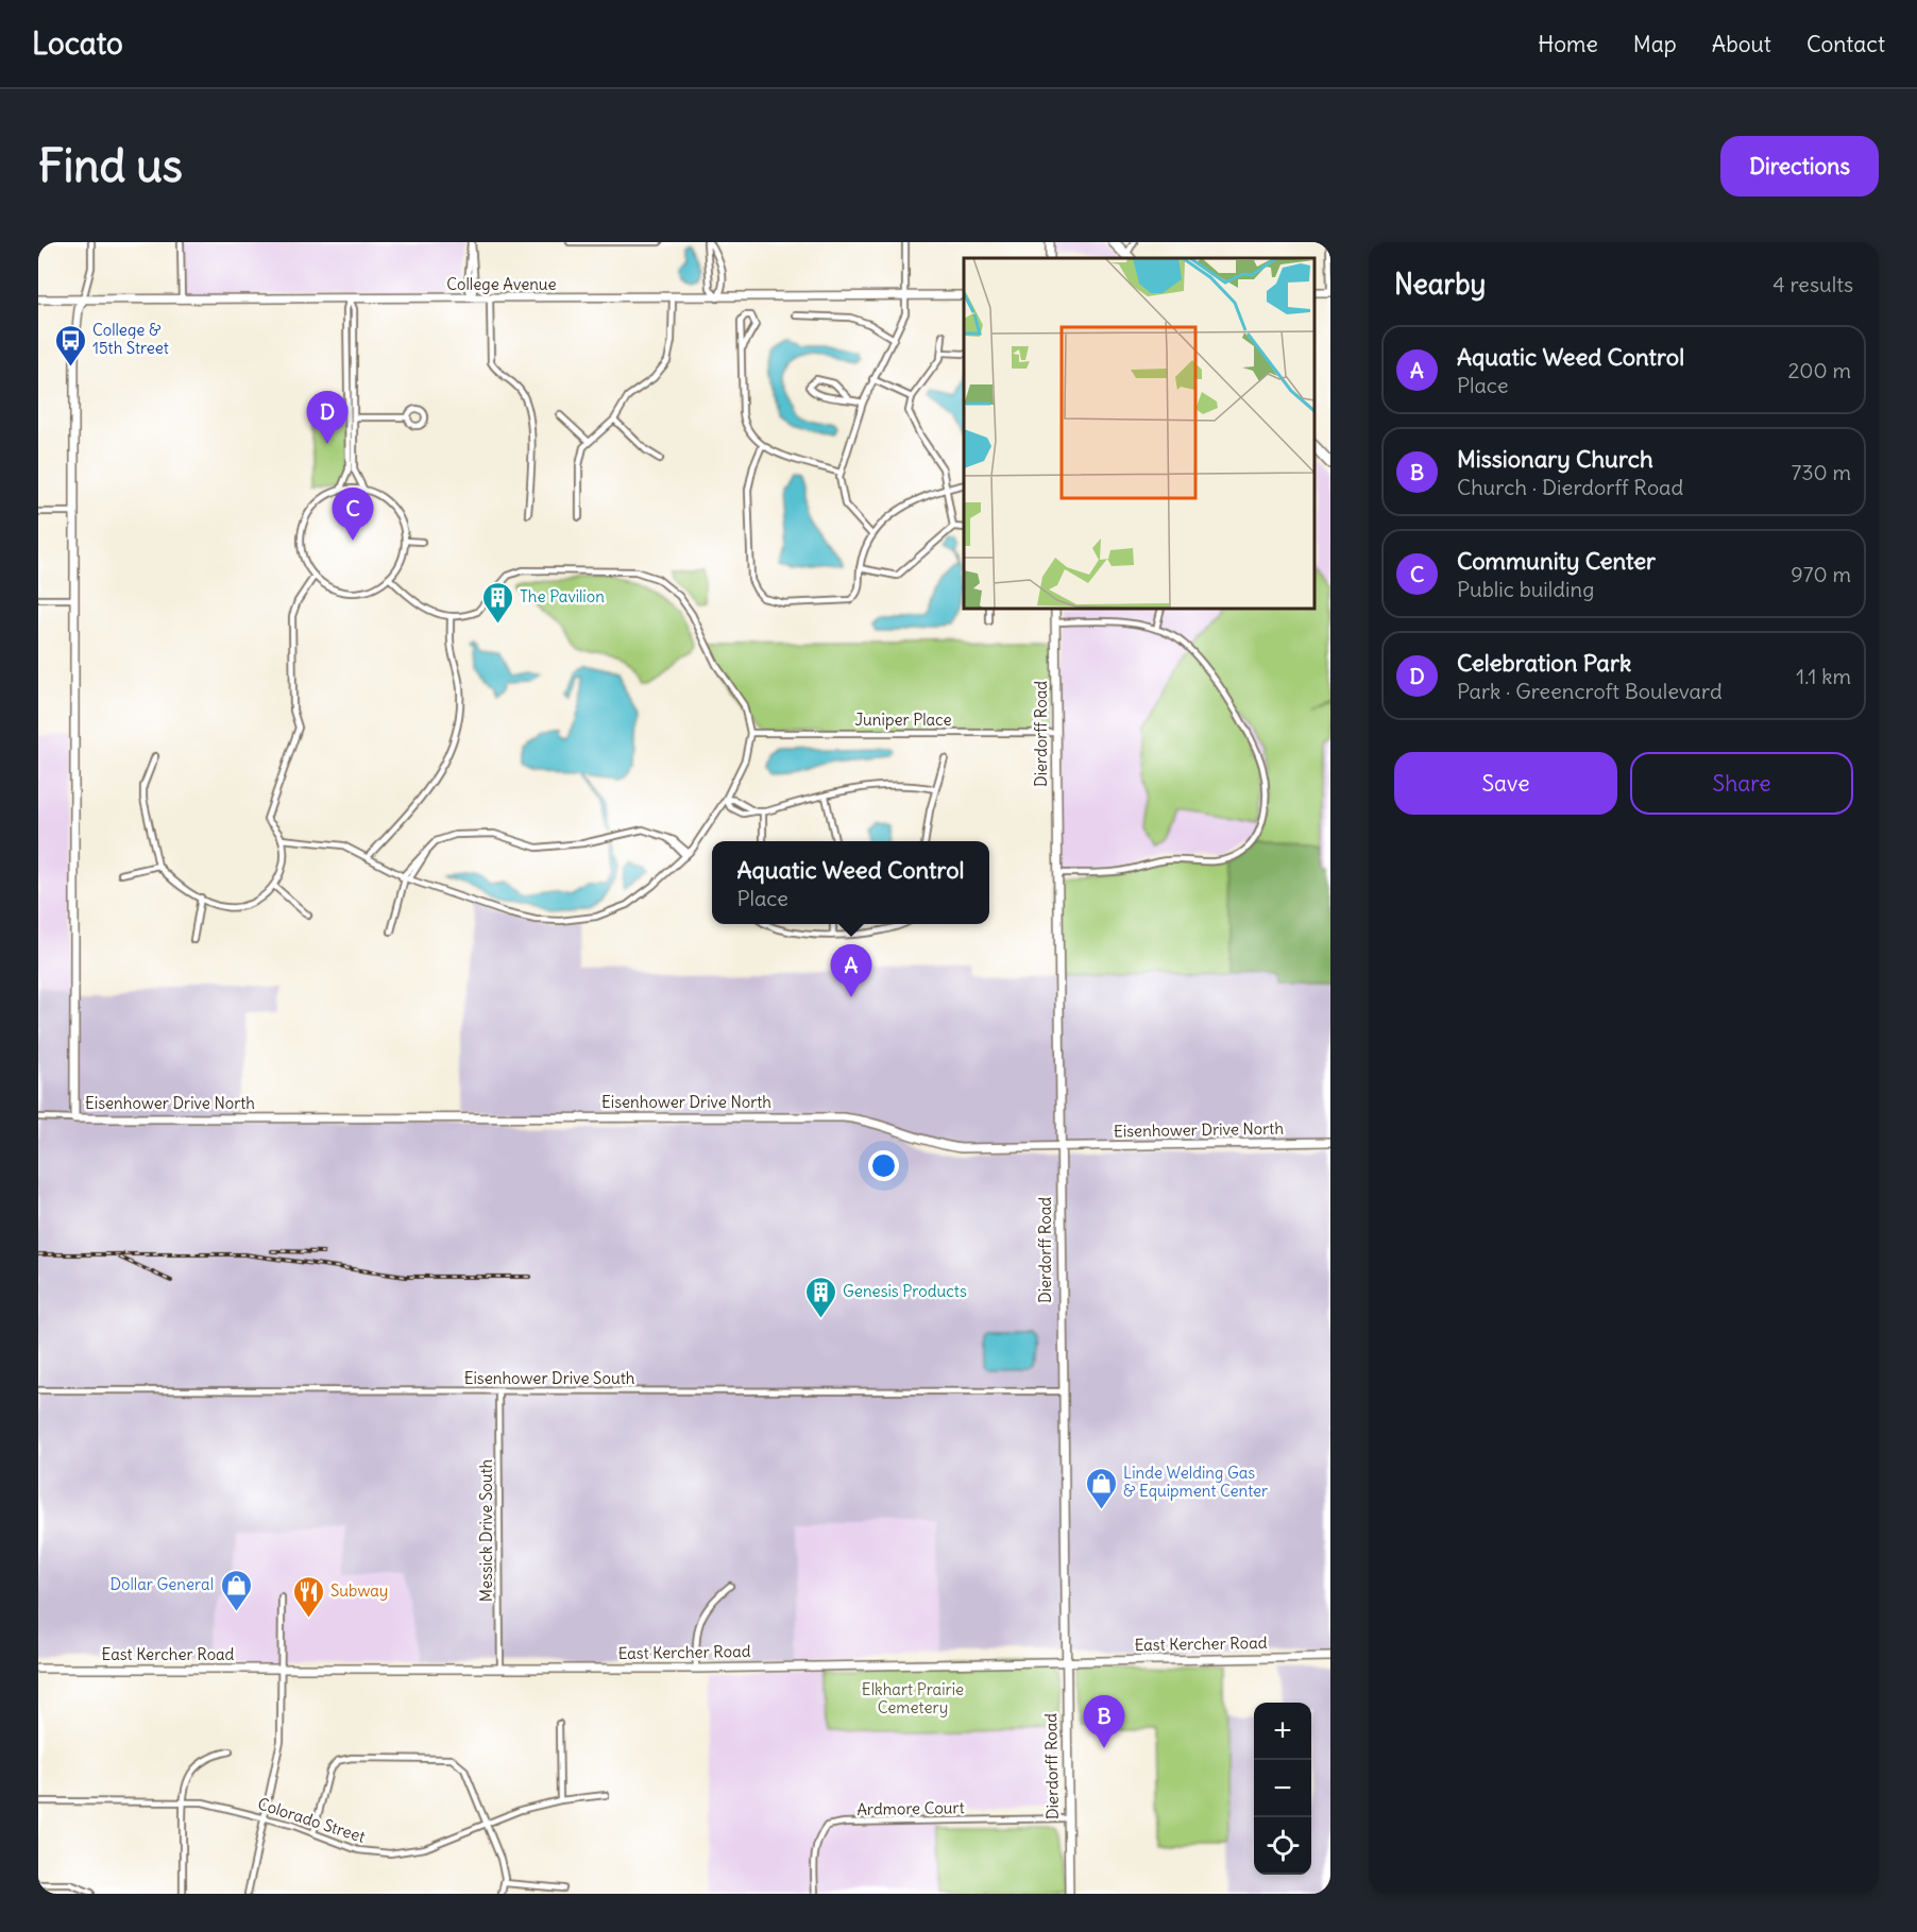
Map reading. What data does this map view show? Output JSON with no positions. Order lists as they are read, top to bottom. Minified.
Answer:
{"streets":{"street":["College Avenue","Juniper Place","Dierdorff Road","Eisenhower Drive North","Eisenhower Drive South","Messick Drive South","East Kercher Road","Ardmore Court","Colorado Street"]},"crossings":[["Juniper Place","Dierdorff Road"],["Dierdorff Road","Eisenhower Drive North"],["Dierdorff Road","Eisenhower Drive South"],["Dierdorff Road","East Kercher Road"],["Dierdorff Road","Ardmore Court"],["Eisenhower Drive South","Messick Drive South"],["Messick Drive South","East Kercher Road"]],"parks":["Elkhart Prairie Cemetery"],"places":{"bus stop":["College & 15th Street"],"building":["The Pavilion","Genesis Products"],"shop":["Linde Welding Gas & Equipment Center","Dollar General"],"restaurant":["Subway"]},"page":{"header":"Locato","nav":["Home","Map","About","Contact"],"buttons":["Directions",["Save","Share"]],"title":"Find us","heading":["Nearby","4 results"],"list":[{"mark":"A","name":"Aquatic Weed Control","note":"Place","value":"200 m"},{"mark":"B","name":"Missionary Church","note":"Church · Dierdorff Road","value":"730 m"},{"mark":"C","name":"Community Center","note":"Public building","value":"970 m"},{"mark":"D","name":"Celebration Park","note":"Park · Greencroft Boulevard","value":"1.1 km"}],"pins":["D","C","A","B"],"popup":["Aquatic Weed Control","Place"],"map_buttons":["+","−"]}}
